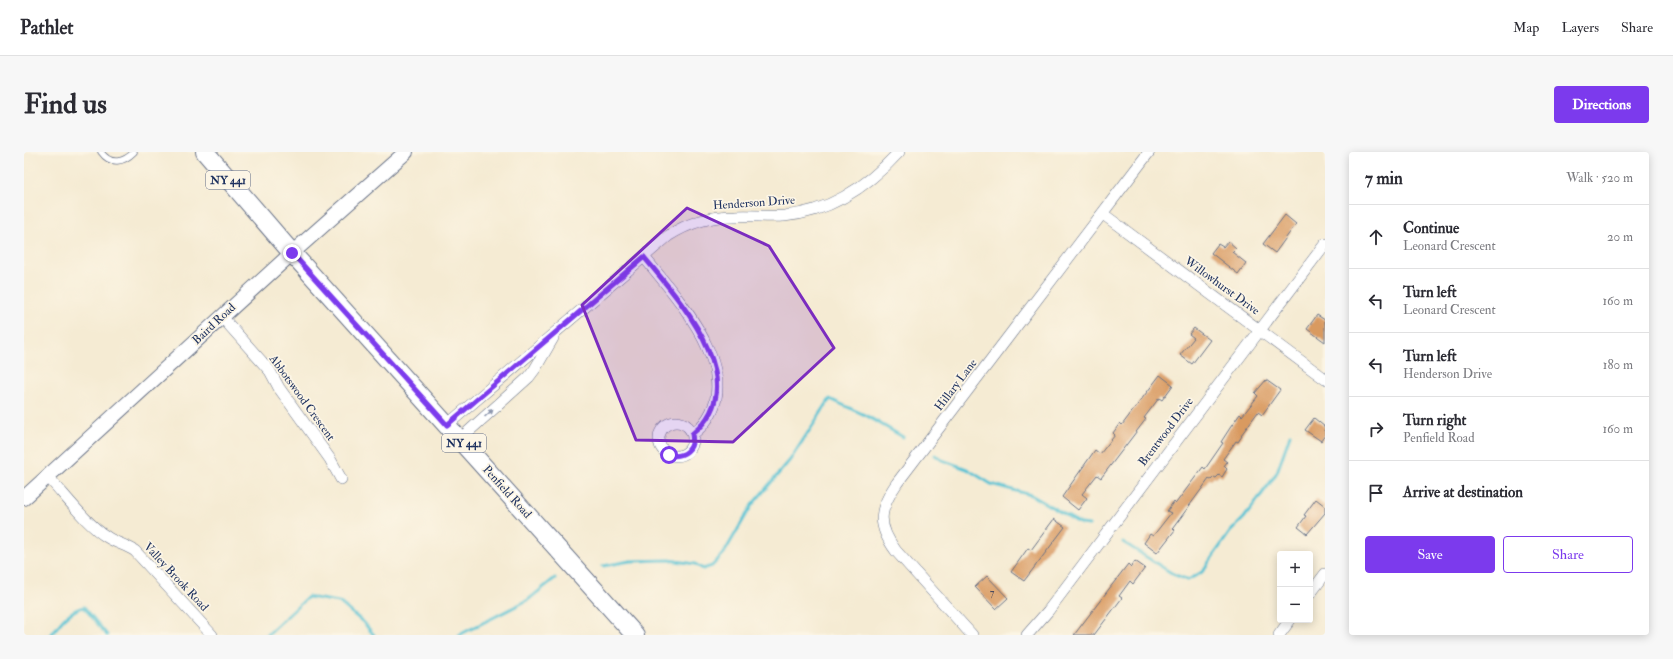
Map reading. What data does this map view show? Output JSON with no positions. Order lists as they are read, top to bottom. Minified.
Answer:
{"streets":{"main road":["NY 441","Penfield Road"],"street":["Henderson Drive","Willowhurst Drive","Baird Road","Hillary Lane","Abbotswood Crescent","Brentwood Drive","Valley Brook Road"]},"crossings":[["Henderson Drive","Penfield Road"],["Willowhurst Drive","Hillary Lane"],["Willowhurst Drive","Brentwood Drive"],["Baird Road","Abbotswood Crescent"],["Baird Road","Penfield Road"],["Baird Road","Valley Brook Road"]],"house_numbers":["7"],"page":{"header":"Pathlet","nav":["Map","Layers","Share"],"buttons":["Directions",["Save","Share"]],"title":"Find us","heading":["7 min","Walk · 520 m"],"list":[["Continue","Leonard Crescent","20 m"],["Turn left","Leonard Crescent","160 m"],["Turn left","Henderson Drive","180 m"],["Turn right","Penfield Road","160 m"],"Arrive at destination"],"map_buttons":["+","−"]}}
